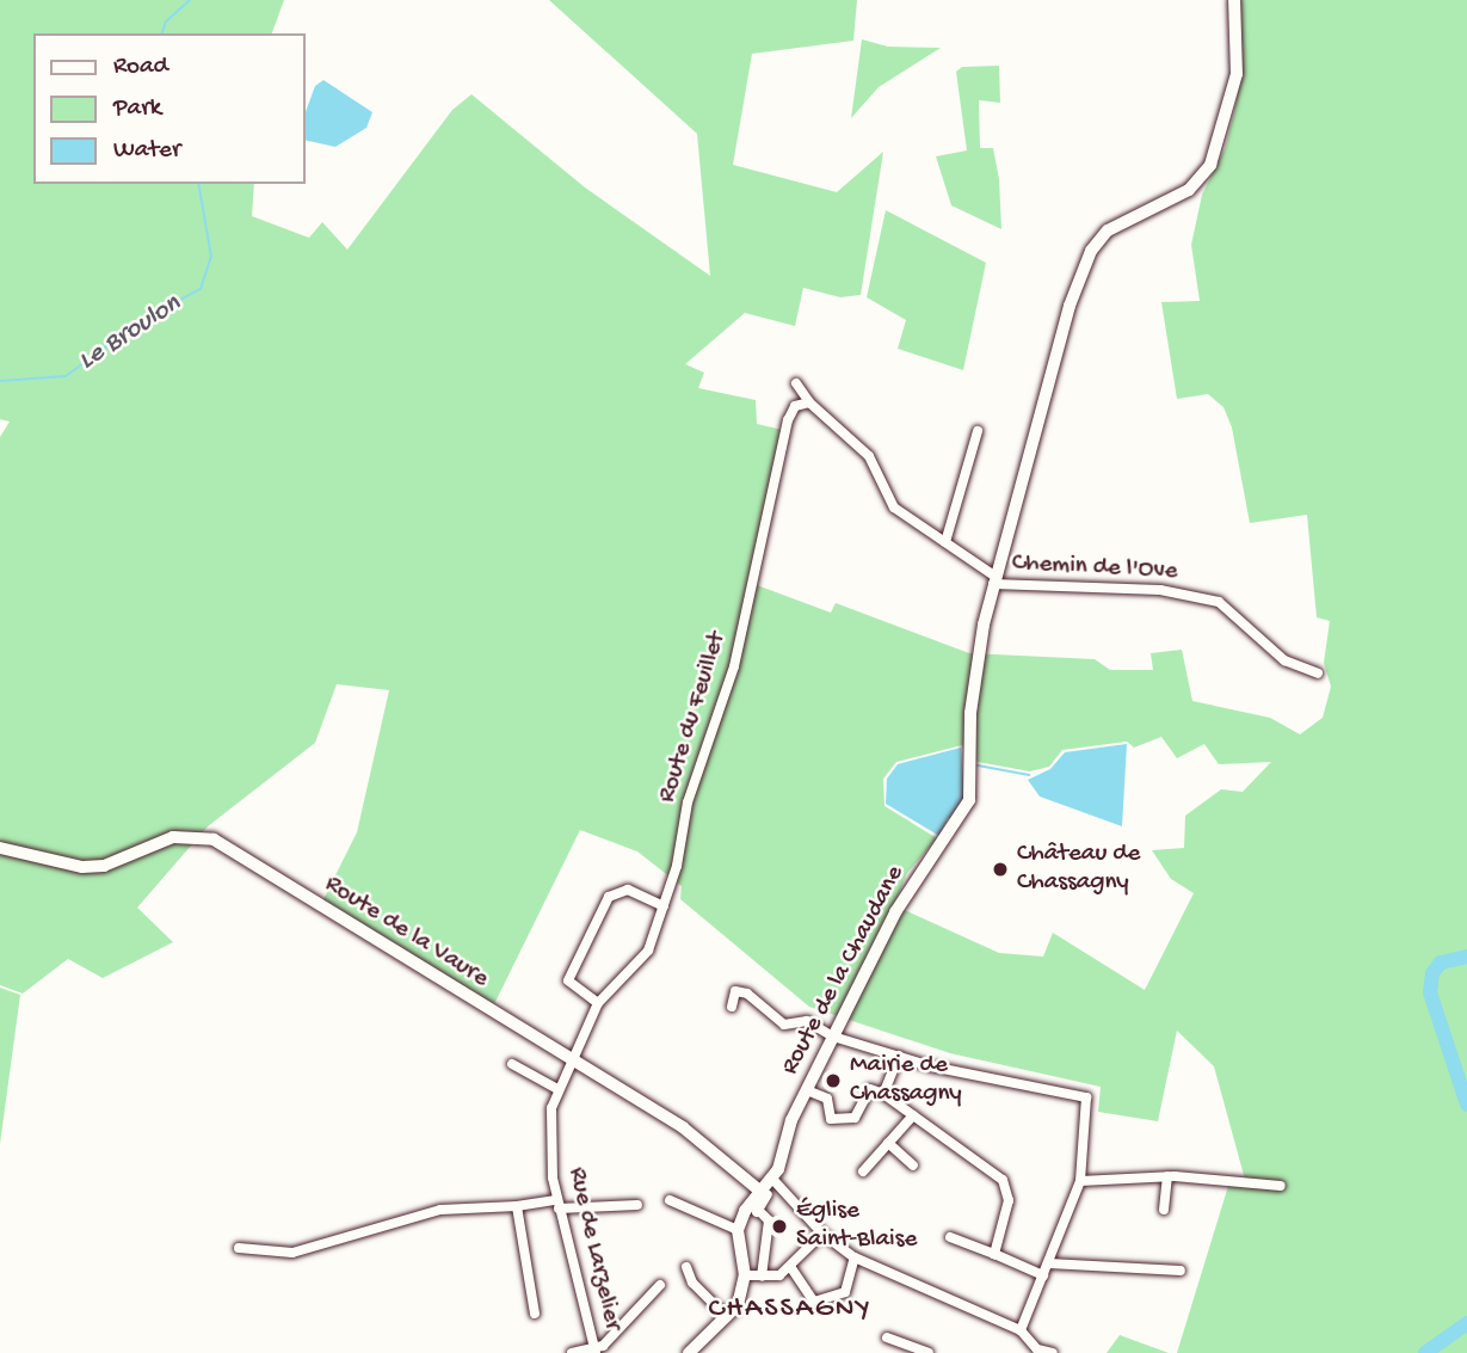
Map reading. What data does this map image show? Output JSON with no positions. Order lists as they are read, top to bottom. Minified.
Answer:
{"streets":{"street":["Chemin de l'Ove","Route du Feuillet","Route de la Vaure","Route de la Chaudane","Rue de Larzelier"]},"crossings":[["Chemin de l'Ove","Route de la Chaudane"],["Route du Feuillet","Rue de Larzelier"],["Route de la Vaure","Route de la Chaudane"],["Route de la Vaure","Rue de Larzelier"]],"districts":["CHASSAGNY"],"water":["Le Broulon"],"places":["Château de Chassagny","Mairie de Chassagny","Église Saint-Blaise"],"legend":["Road","Park","Water"]}
